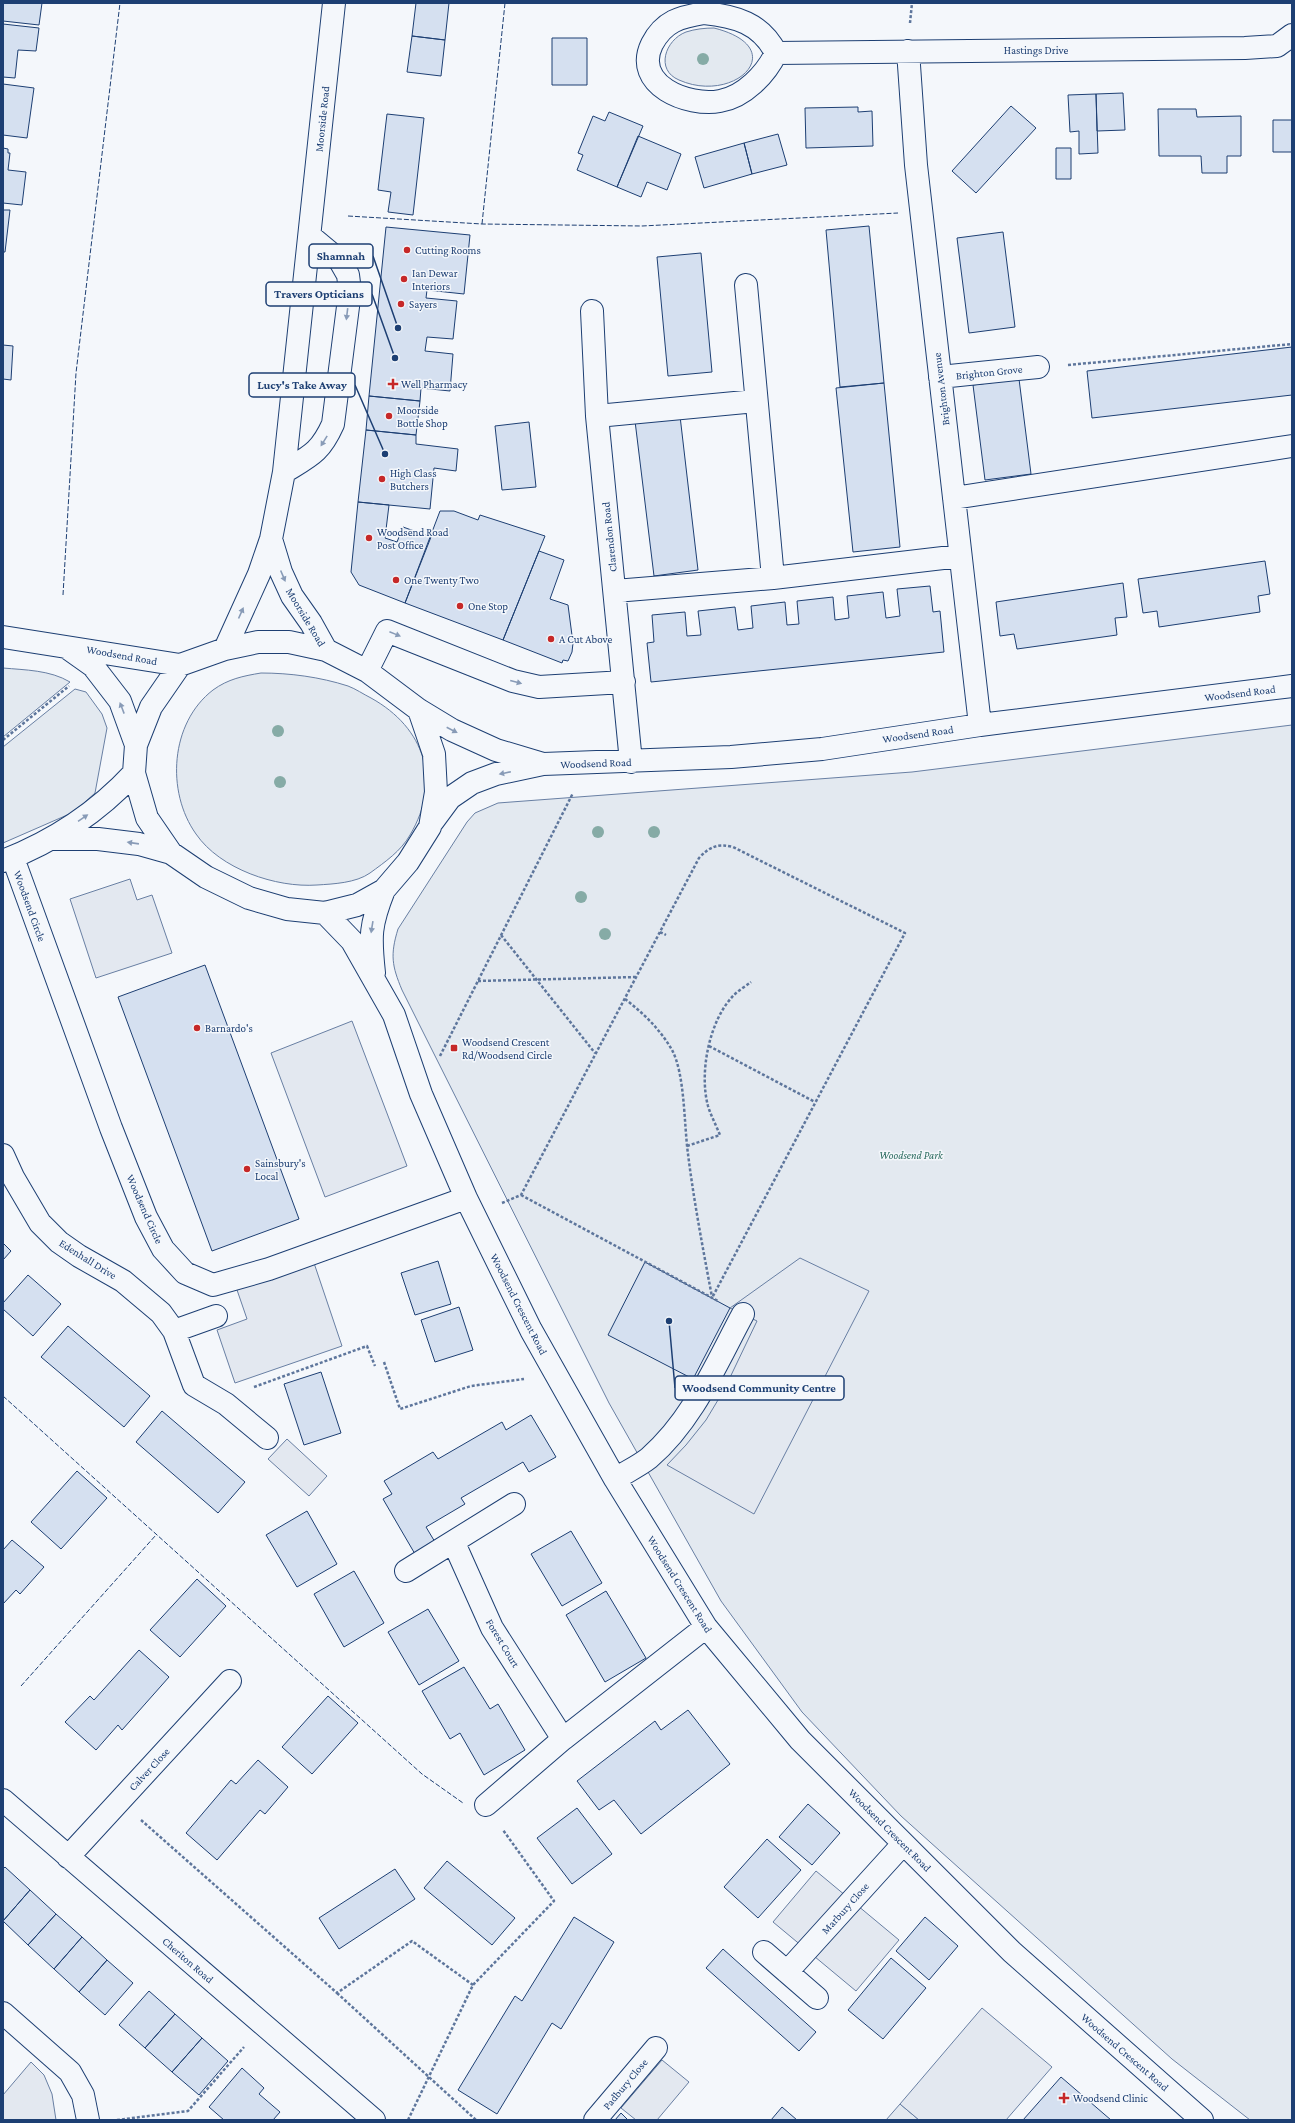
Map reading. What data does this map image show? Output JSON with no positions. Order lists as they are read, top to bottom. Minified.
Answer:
{"streets":{"street":["Hastings Drive","Moorside Road","Brighton Grove","Brighton Avenue","Clarendon Road","Woodsend Road","Woodsend Circle","Edenhall Drive","Woodsend Crescent Road","Forest Court","Calver Close","Marbury Close","Cheriton Road","Padbury Close"]},"crossings":[["Hastings Drive","Brighton Avenue"],["Brighton Grove","Brighton Avenue"],["Brighton Avenue","Woodsend Road"],["Clarendon Road","Woodsend Road"],["Woodsend Circle","Woodsend Crescent Road"],["Woodsend Crescent Road","Marbury Close"],["Calver Close","Cheriton Road"]],"parks":["Woodsend Park"],"places":{"other":["Cutting Rooms","Ian Dewar Interiors","Sayers","Shamnah","Travers Opticians","Moorside Bottle Shop","Lucy's Take Away","High Class Butchers","Woodsend Road Post Office","One Twenty Two","One Stop","A Cut Above","Barnardo's","Sainsbury's Local","Woodsend Community Centre"],"health":["Well Pharmacy","Woodsend Clinic"],"transit":["Woodsend Crescent Rd/Woodsend Circle"]}}
